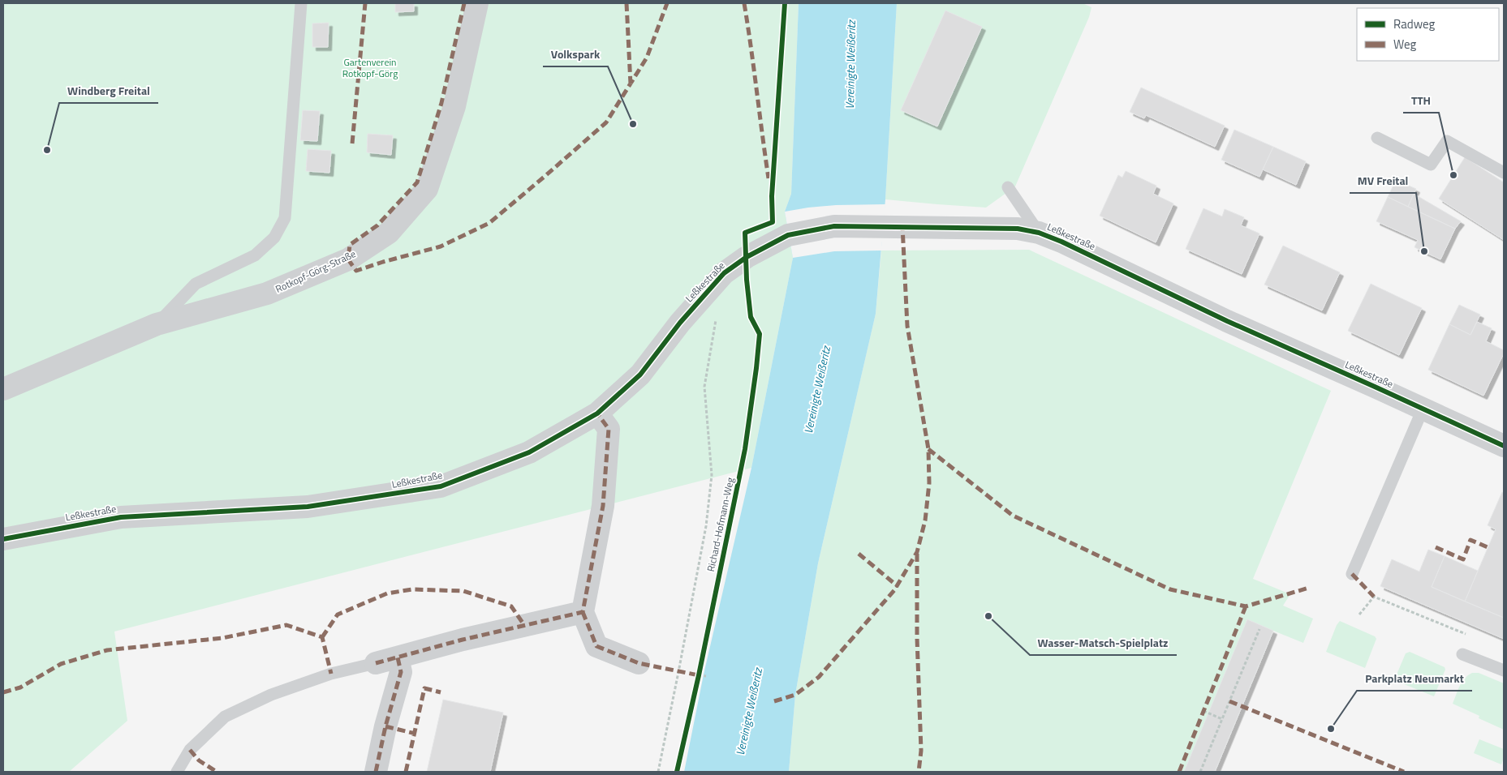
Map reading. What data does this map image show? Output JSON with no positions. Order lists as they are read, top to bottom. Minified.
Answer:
{"streets":{"street":["Leßkestraße","Rotkopf-Görg-Straße"],"cycle path":["Richard-Hofmann-Weg"]},"water":["Vereinigte Weißeritz"],"parks":["Gartenverein Rotkopf-Görg"],"places":["Volkspark","Windberg Freital","TTH","MV Freital","Wasser-Matsch-Spielplatz","Parkplatz Neumarkt"],"legend":["Radweg","Weg"]}
